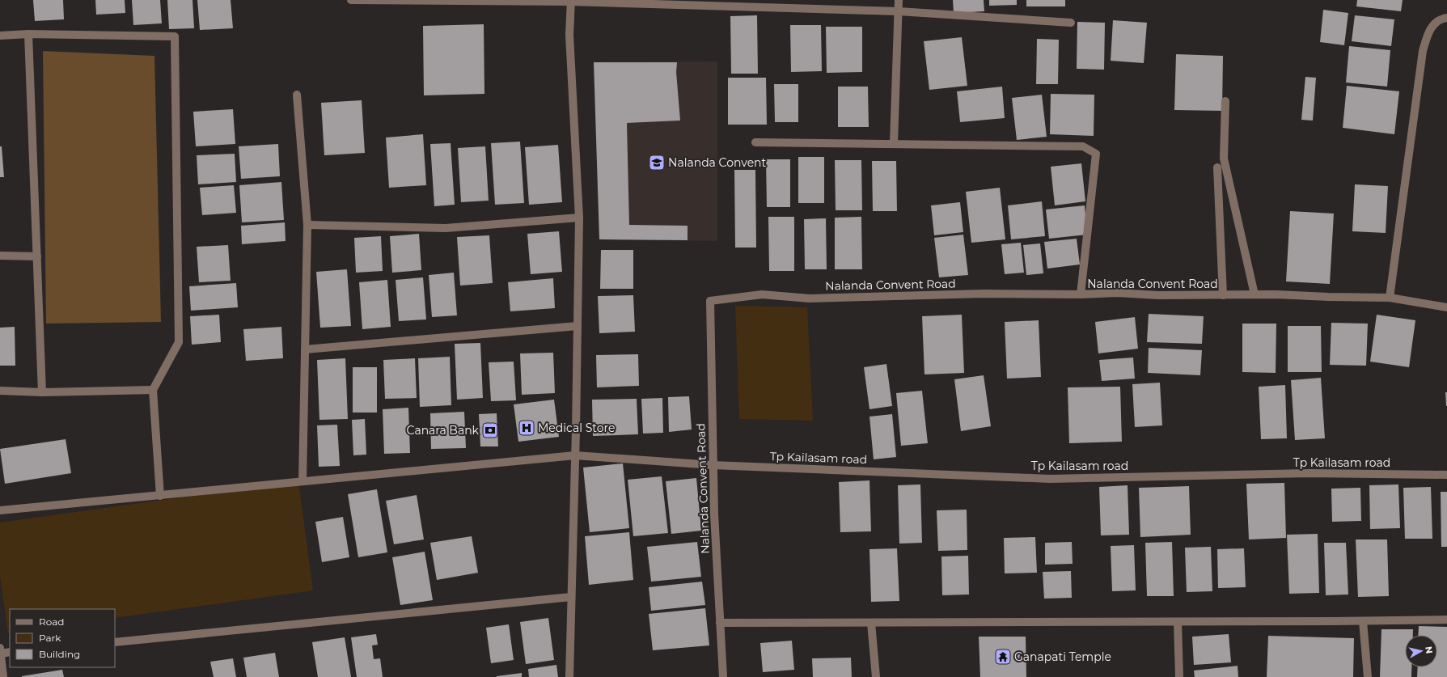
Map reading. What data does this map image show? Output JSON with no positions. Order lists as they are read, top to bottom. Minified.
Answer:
{"streets":{"street":["Nalanda Convent Road","Tp Kailasam road"]},"crossings":[["Nalanda Convent Road","Tp Kailasam road"]],"places":{"school or university":["Nalanda Convent"],"hospital":["Medical Store"],"bank":["Canara Bank"],"temple":["Ganapati Temple"]},"legend":["Road","Park","Building"],"north":"right"}
